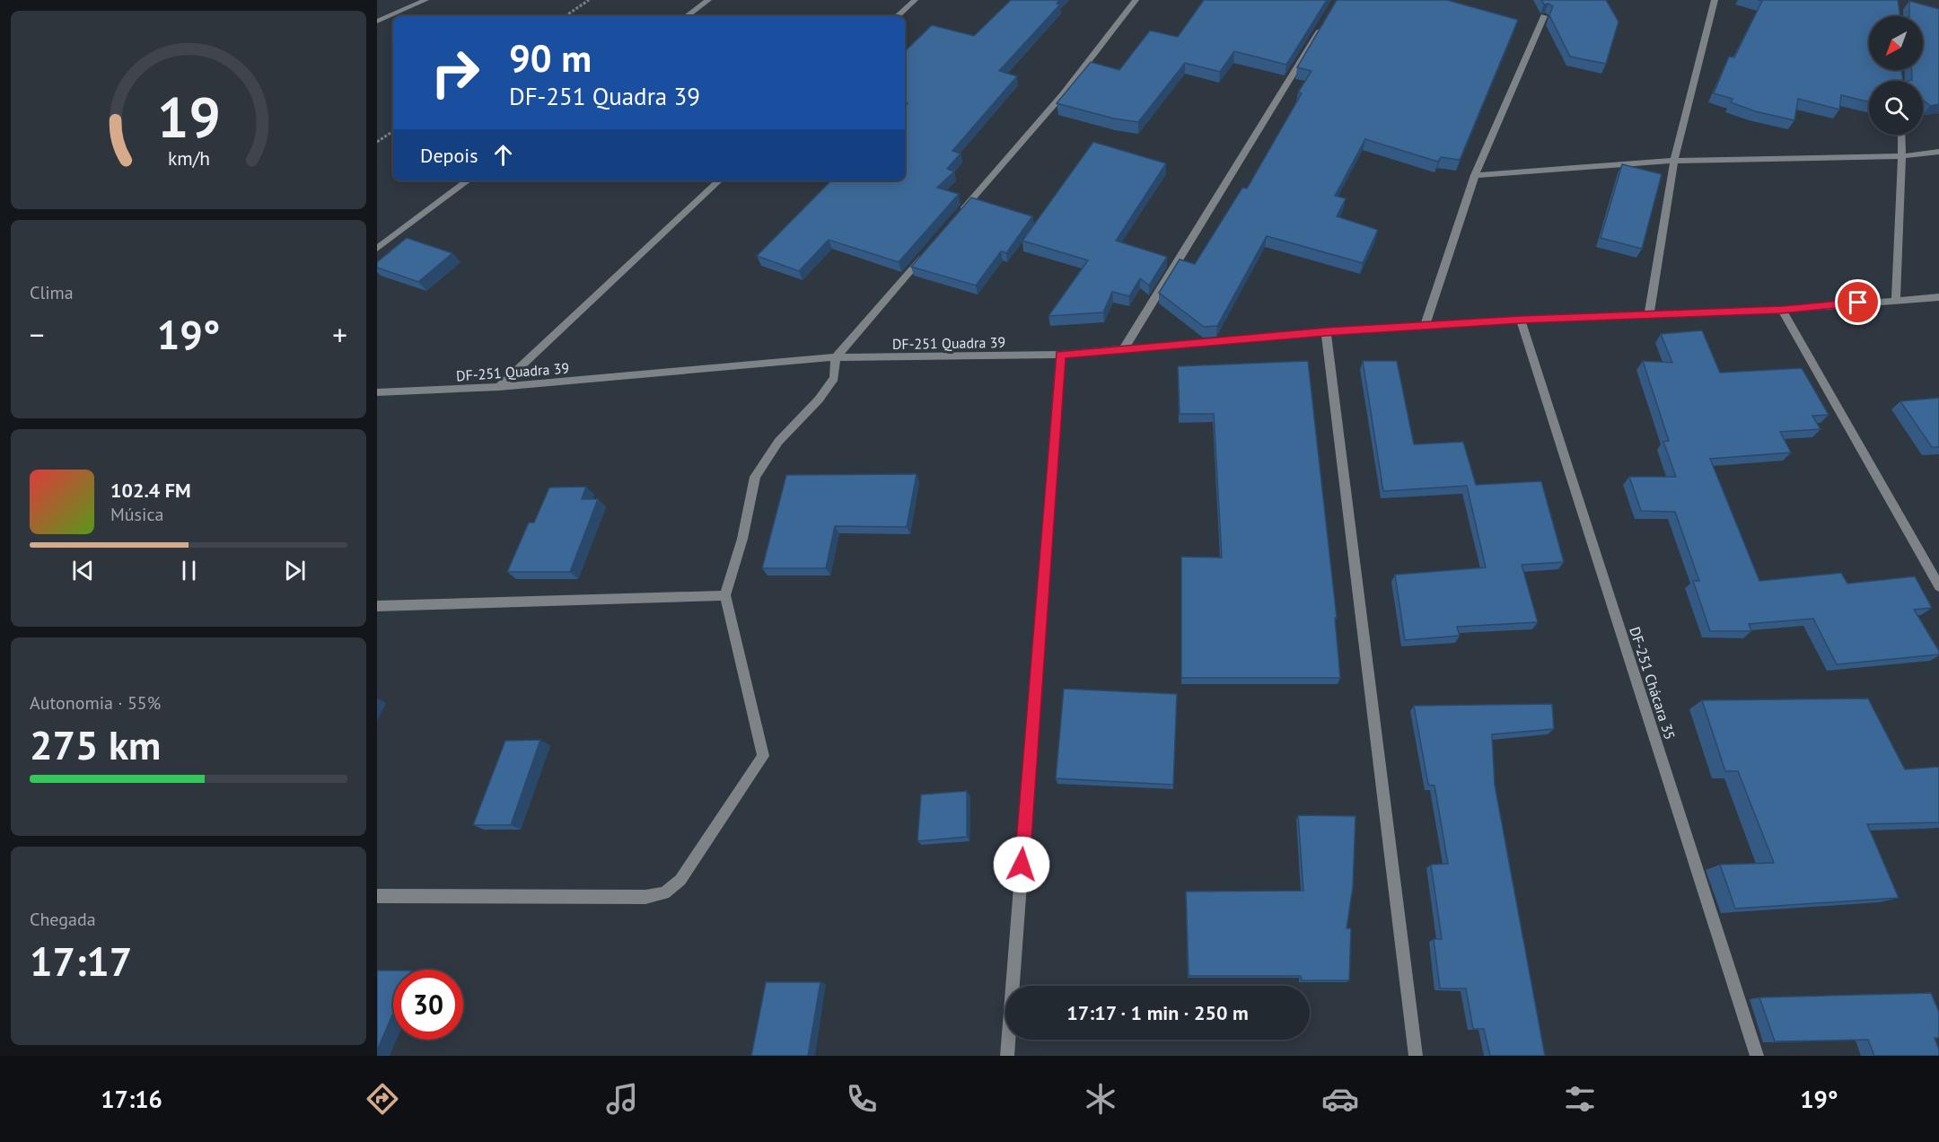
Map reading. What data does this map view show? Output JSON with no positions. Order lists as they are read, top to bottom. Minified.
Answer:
{"streets":{"street":["DF-251 Quadra 39","DF-251 Chácara 35"]},"crossings":[["DF-251 Quadra 39","DF-251 Chácara 35"]],"north":"bottom left","page":{"turn":["90 m","DF-251 Quadra 39"],"then":"Depois","tile":["Clima",["Autonomia · 55%","275 km"],["Chegada","17:17"]],"heat":["−","19°","+"],"song":["102.4 FM","Música"],"limit":"30","trip":"17:17 · 1 min · 250 m","tabs":["17:16","19°"],"gauge":["19","km/h"]}}
